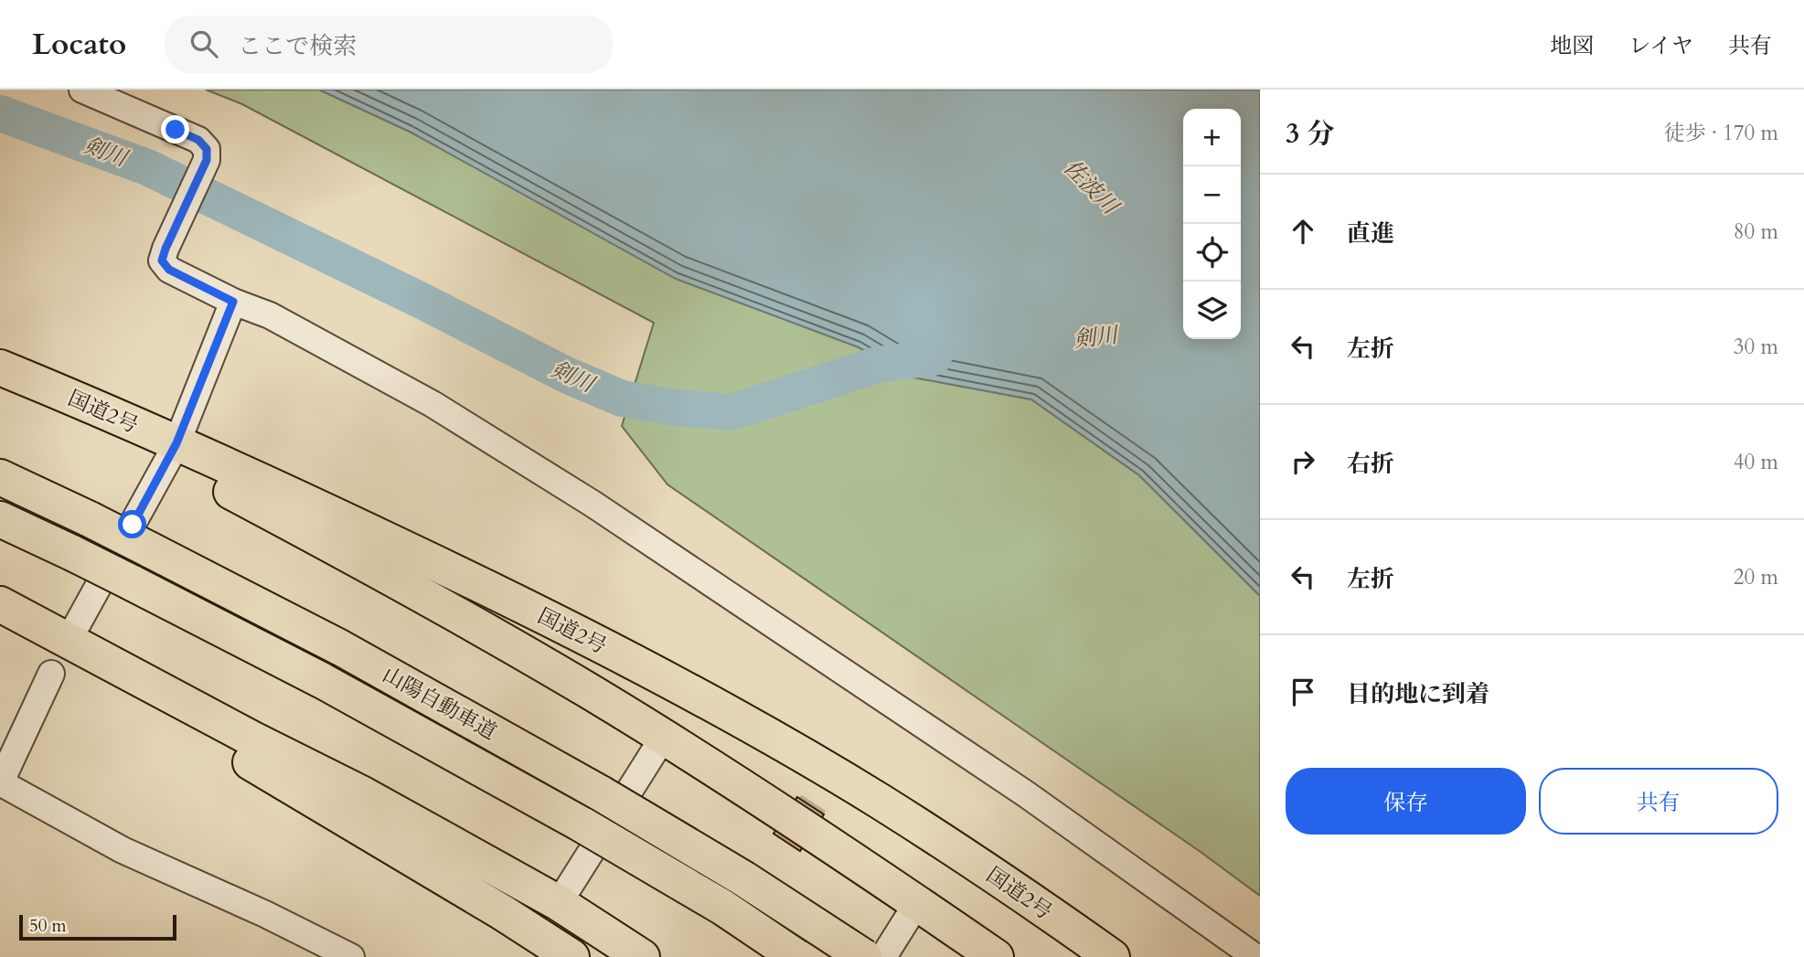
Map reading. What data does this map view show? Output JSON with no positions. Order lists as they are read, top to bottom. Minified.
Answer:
{"streets":{"highway":["国道2号","山陽自動車道"]},"water":["剣川","佐波川"],"scale_bar":"50 m","page":{"header":"Locato","search":"ここで検索","nav":["地図","レイヤ","共有"],"heading":["3 分","徒歩 · 170 m"],"map_buttons":["+","−"],"list":[["直進","80 m"],["左折","30 m"],["右折","40 m"],["左折","20 m"],"目的地に到着"],"buttons":["保存","共有"],"scale":"50 m"}}
